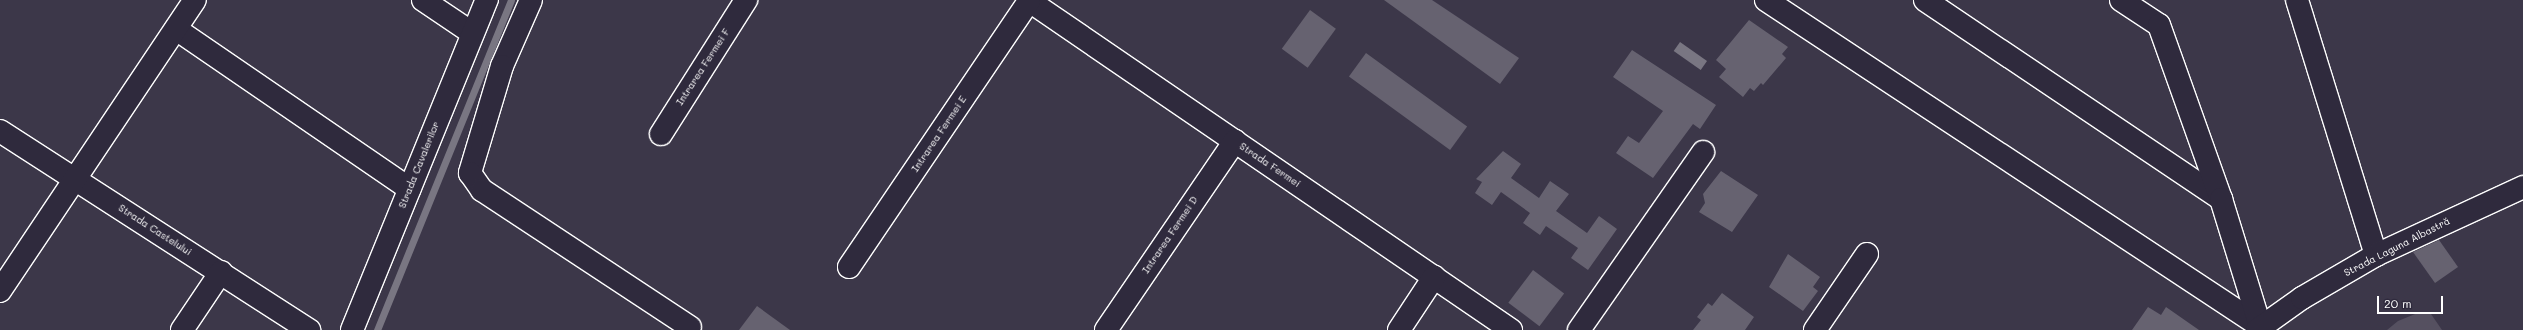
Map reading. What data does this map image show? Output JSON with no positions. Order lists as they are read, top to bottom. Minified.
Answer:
{"streets":{"street":["Intrarea Fermei F","Intrarea Fermei E","Strada Cavalerilor","Strada Fermei","Strada Castelului","Intrarea Fermei D","Strada Laguna Albastră"]},"crossings":[["Intrarea Fermei E","Strada Fermei"],["Strada Fermei","Intrarea Fermei D"]],"scale_bar":"20 m"}
